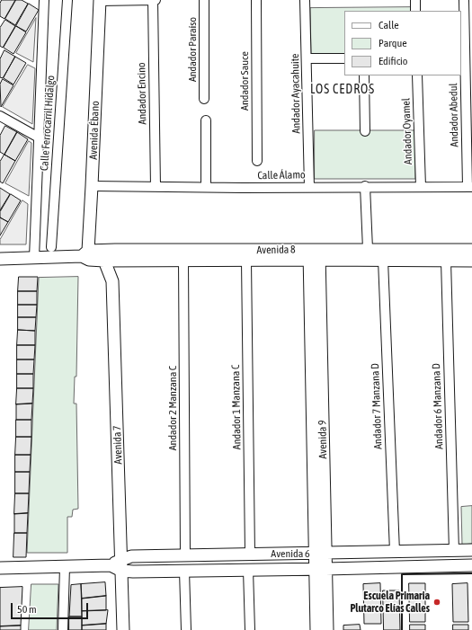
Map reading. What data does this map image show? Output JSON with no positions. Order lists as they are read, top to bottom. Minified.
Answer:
{"streets":{"street":["Andador Paraíso","Andador Sauce","Andador Encino","Andador Ayacahuite","Andador Abedul","Calle Ferrocarril Hidalgo","Avenida Ébano","Andador Oyamel","Calle Álamo","Avenida 8","Andador 7 Manzana D","Andador 6 Manzana D","Andador 1 Manzana C","Andador 2 Manzana C","Avenida 9","Avenida 7","Avenida 6"]},"crossings":[["Andador Encino","Calle Álamo"],["Andador Ayacahuite","Calle Álamo"],["Andador Abedul","Calle Álamo"],["Avenida Ébano","Calle Álamo"],["Avenida Ébano","Avenida 8"],["Andador Oyamel","Calle Álamo"],["Avenida 8","Andador 7 Manzana D"],["Avenida 8","Andador 6 Manzana D"],["Avenida 8","Andador 1 Manzana C"],["Avenida 8","Andador 2 Manzana C"],["Avenida 8","Avenida 9"],["Avenida 8","Avenida 7"],["Andador 7 Manzana D","Avenida 6"],["Andador 6 Manzana D","Avenida 6"],["Andador 1 Manzana C","Avenida 6"],["Andador 2 Manzana C","Avenida 6"],["Avenida 9","Avenida 6"],["Avenida 7","Avenida 6"]],"districts":["LOS CEDROS"],"places":["Escuela Primaria Plutarco Elías Calles"],"legend":["Calle","Parque","Edificio"],"scale_bar":"50 m"}
